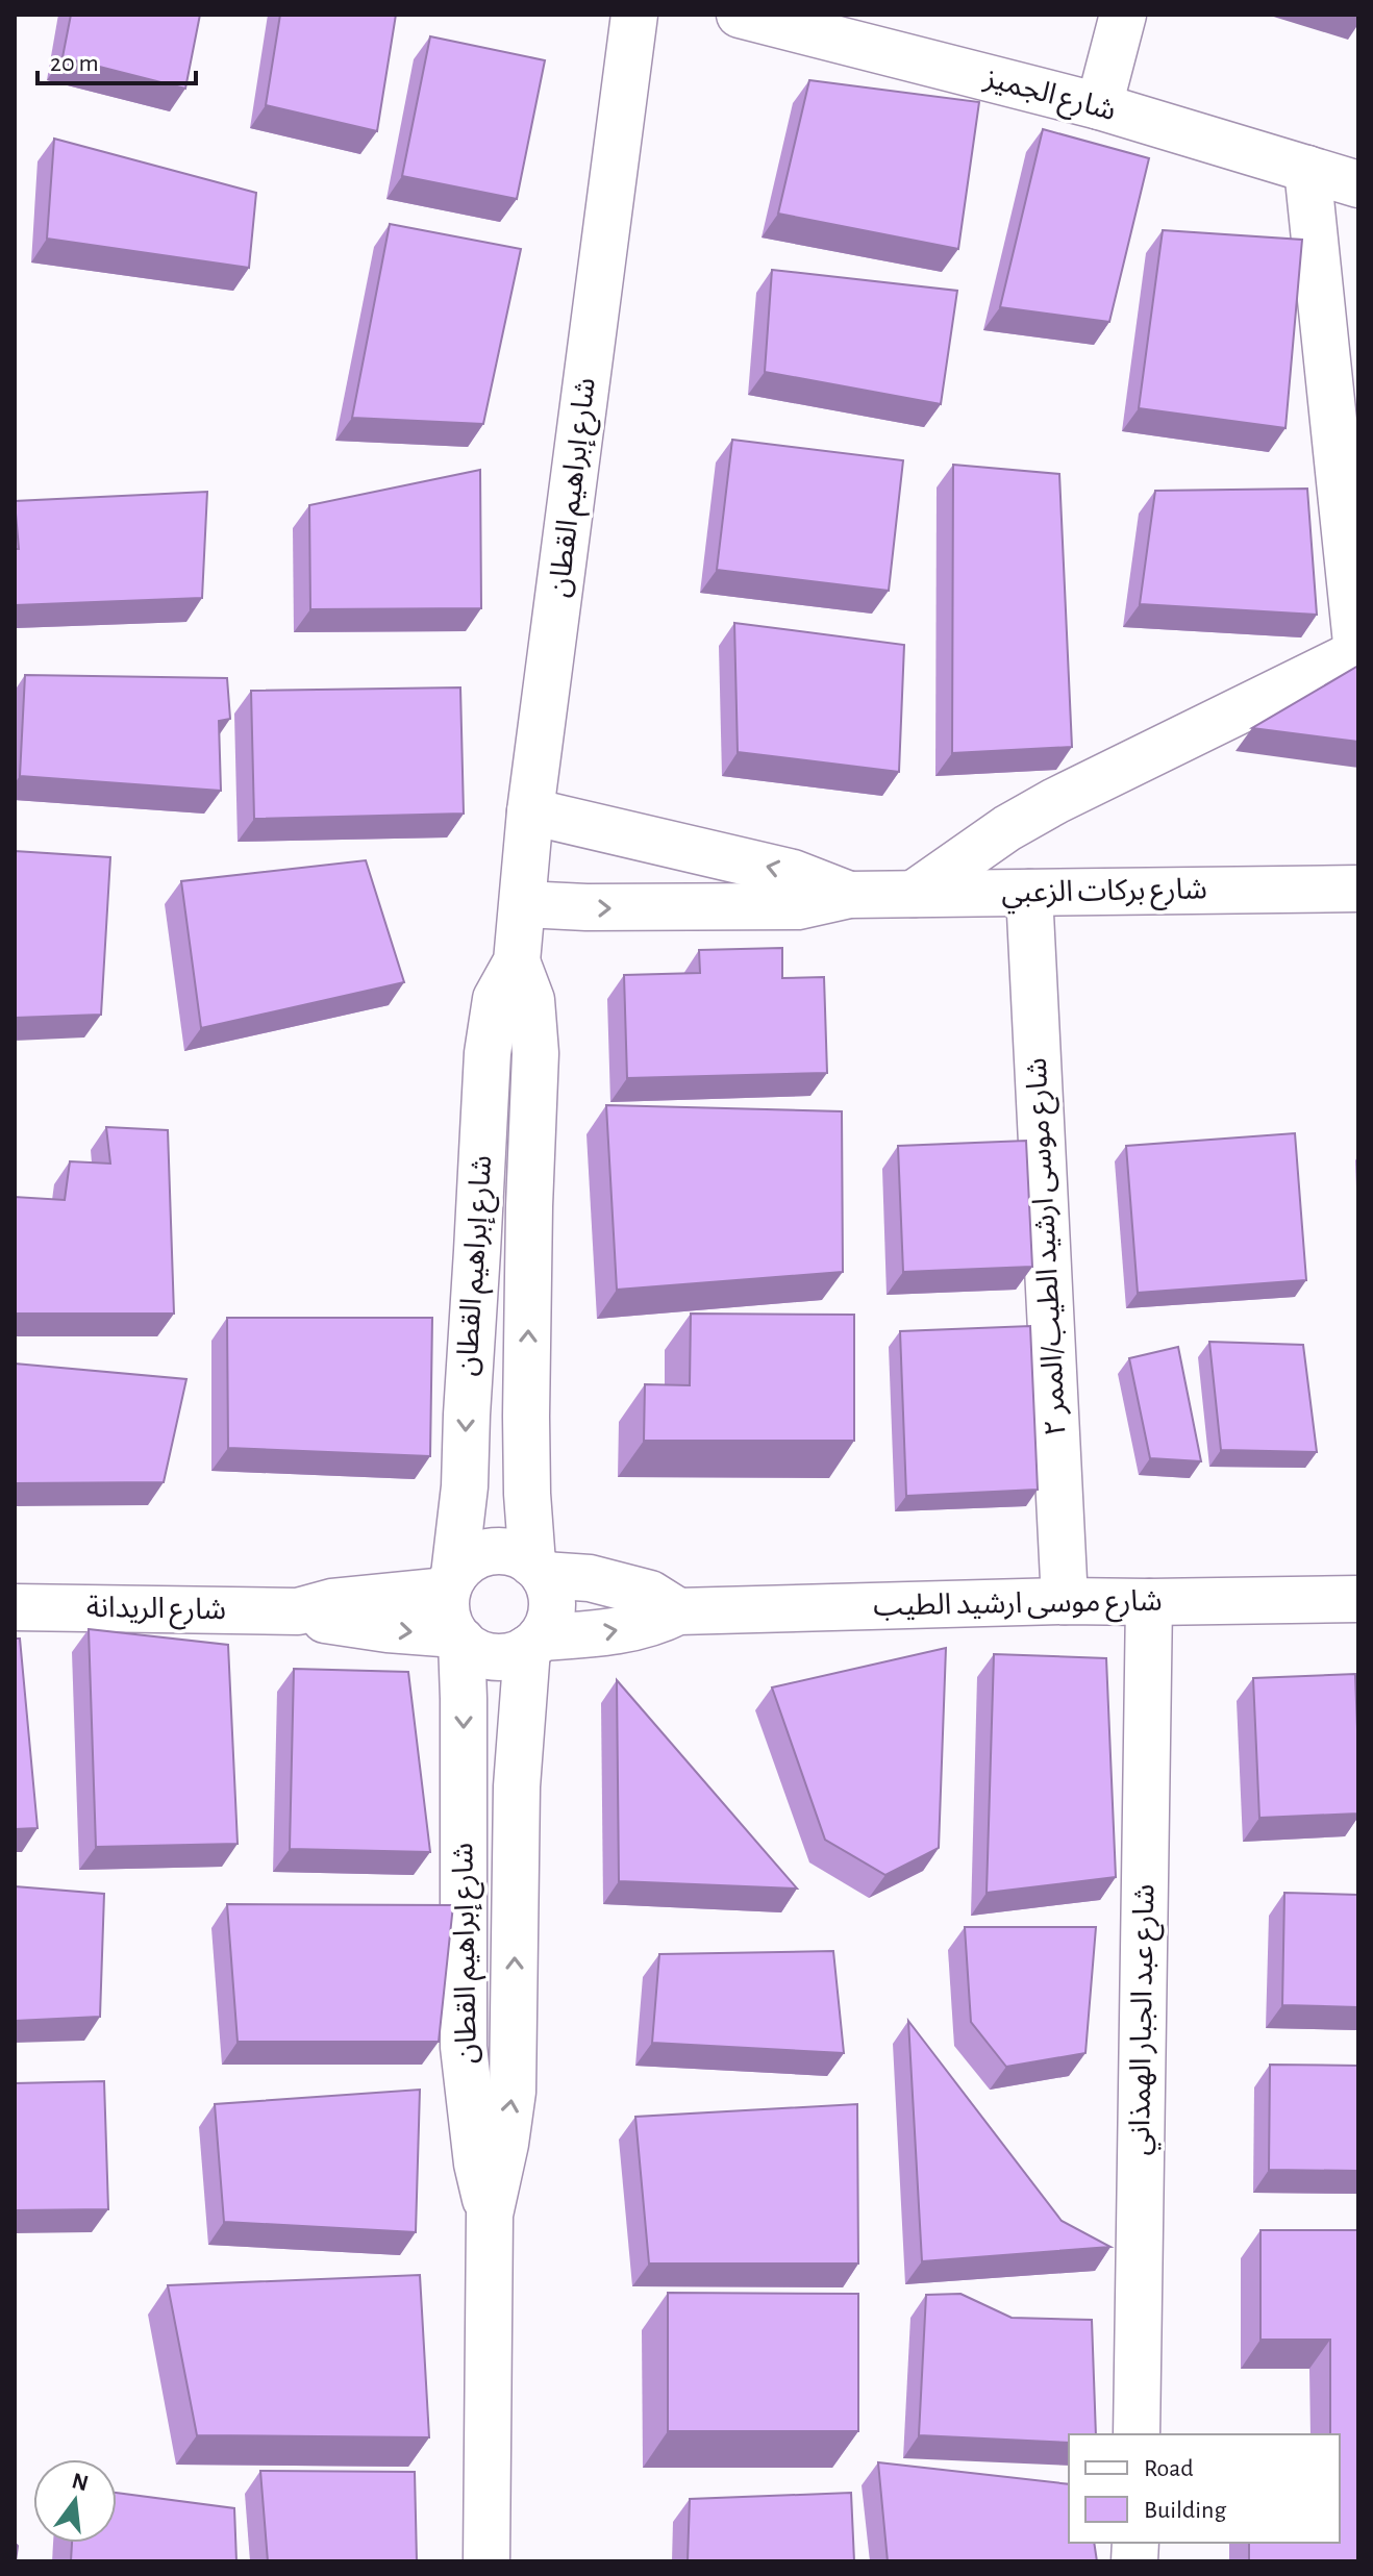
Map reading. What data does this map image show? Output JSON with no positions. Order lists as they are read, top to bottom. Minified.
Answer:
{"streets":{"street":["شارع الجميز","شارع إبراهيم القطان","شارع بركات الزعبي","شارع موسى ارشيد الطيب/الممر ٢","شارع موسى ارشيد الطيب","شارع الريدانة","شارع عبد الجبار الهمذاني"]},"crossings":[["شارع إبراهيم القطان","شارع بركات الزعبي"],["شارع إبراهيم القطان","شارع موسى ارشيد الطيب"],["شارع إبراهيم القطان","شارع الريدانة"],["شارع بركات الزعبي","شارع موسى ارشيد الطيب/الممر ٢"],["شارع موسى ارشيد الطيب/الممر ٢","شارع موسى ارشيد الطيب"],["شارع موسى ارشيد الطيب","شارع الريدانة"],["شارع موسى ارشيد الطيب","شارع عبد الجبار الهمذاني"]],"legend":["Road","Building"],"scale_bar":"20 m","north":"top"}
